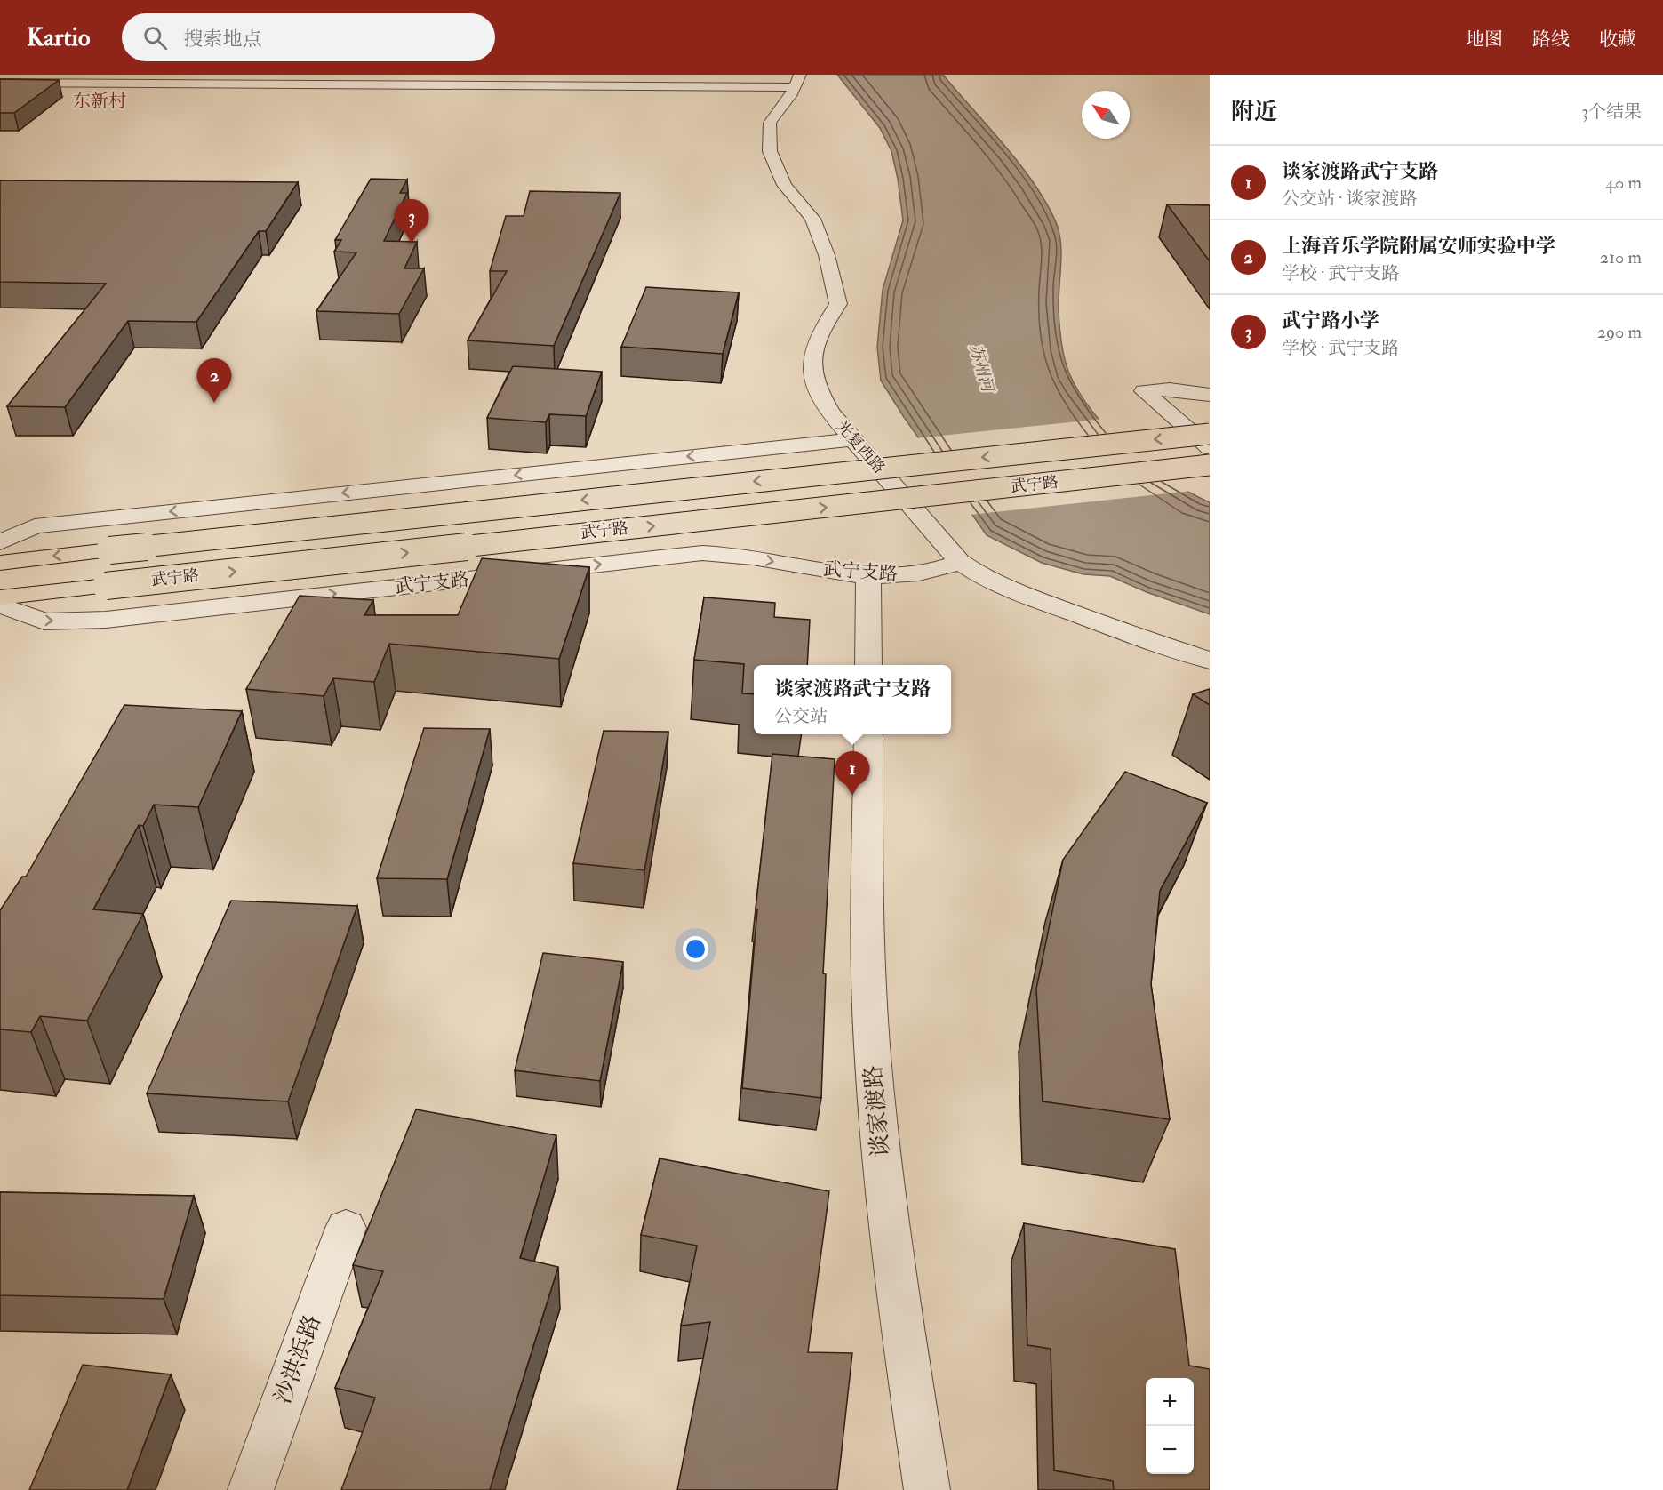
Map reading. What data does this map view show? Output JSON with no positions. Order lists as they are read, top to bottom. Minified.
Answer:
{"streets":{"main road":["武宁路"],"street":["光复西路","武宁支路","谈家渡路","沙洪浜路"]},"crossings":[["光复西路","武宁支路"]],"districts":["东新村"],"water":["苏州河"],"north":"top left","page":{"header":"Kartio","search":"搜索地点","nav":["地图","路线","收藏"],"heading":["附近","3个结果"],"list":[{"mark":"1","name":"谈家渡路武宁支路","note":"公交站 · 谈家渡路","value":"40 m"},{"mark":"2","name":"上海音乐学院附属安师实验中学","note":"学校 · 武宁支路","value":"210 m"},{"mark":"3","name":"武宁路小学","note":"学校 · 武宁支路","value":"290 m"}],"pins":["3","2","1"],"popup":["谈家渡路武宁支路","公交站"],"map_buttons":["+","−"]}}
